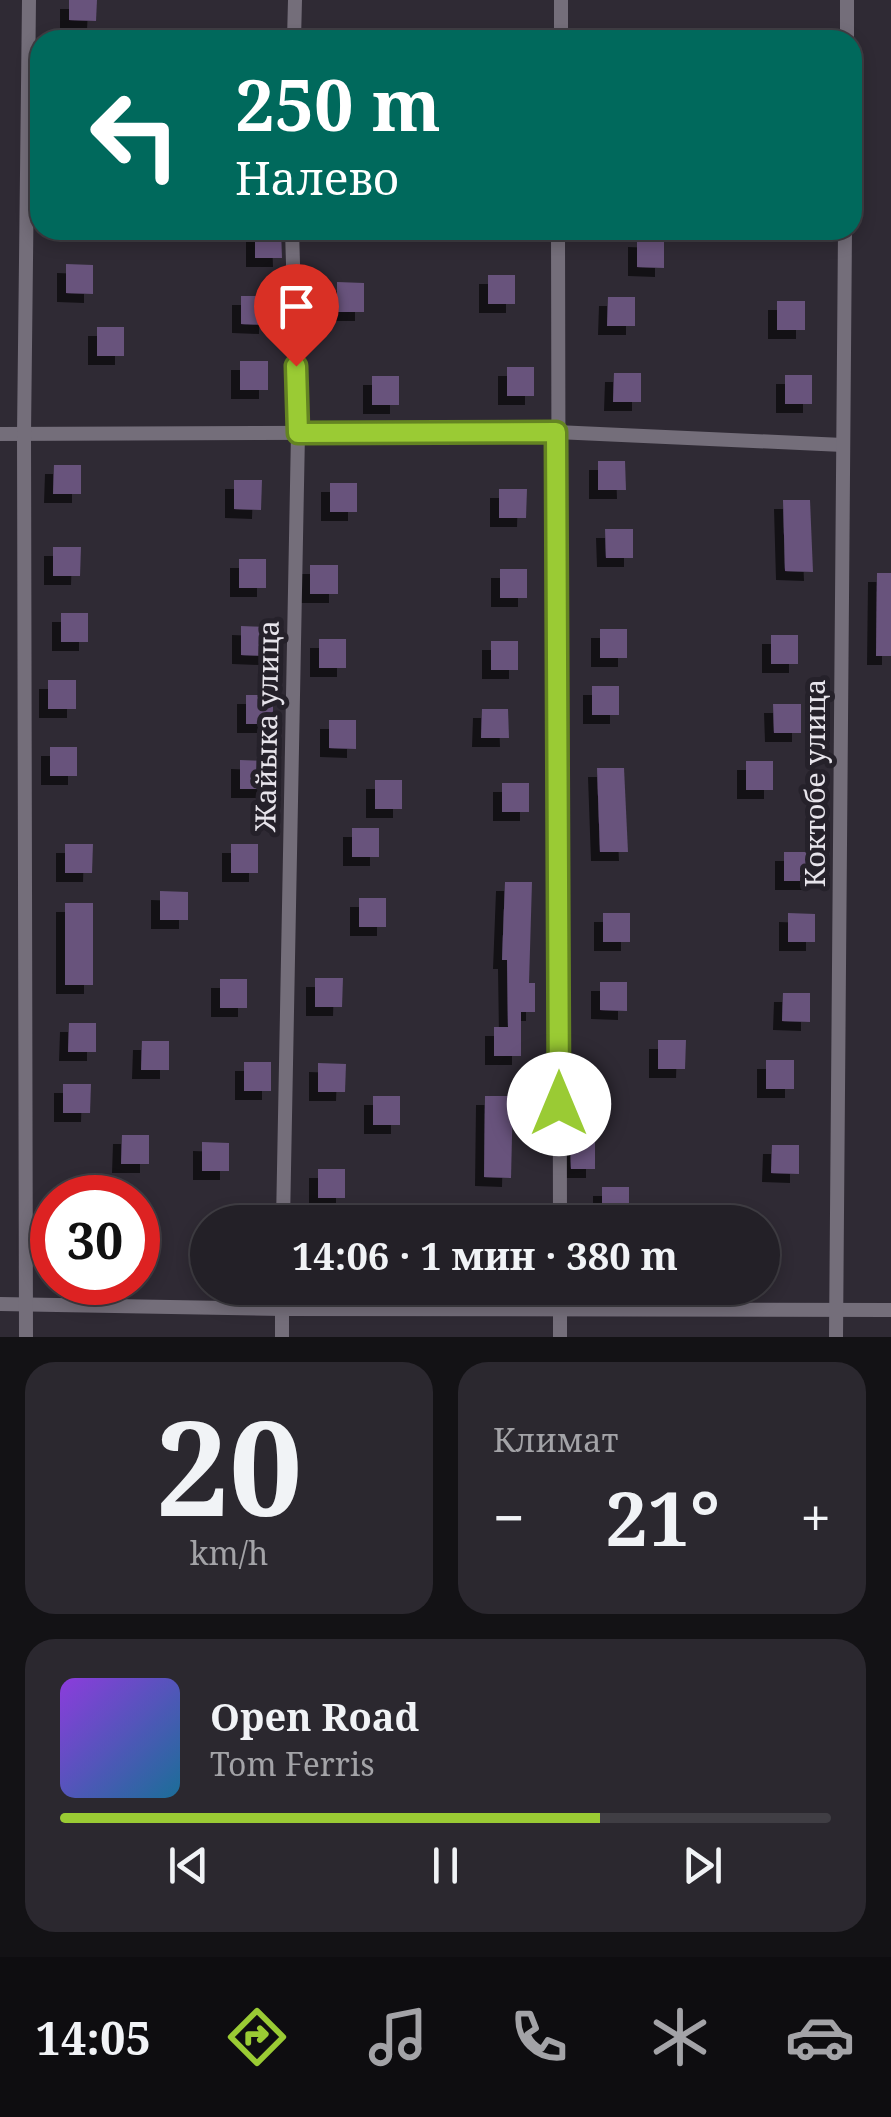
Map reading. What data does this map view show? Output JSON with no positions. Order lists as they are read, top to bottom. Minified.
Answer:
{"streets":{"street":["Жайыка улица","Коктобе улица"]},"page":{"turn":["250 m","Налево"],"limit":"30","trip":"14:06 · 1 мин · 380 m","tile":[["20","km/h"],"Климат"],"heat":["−","21°","+"],"song":["Open Road","Tom Ferris"],"tabs":"14:05"}}
